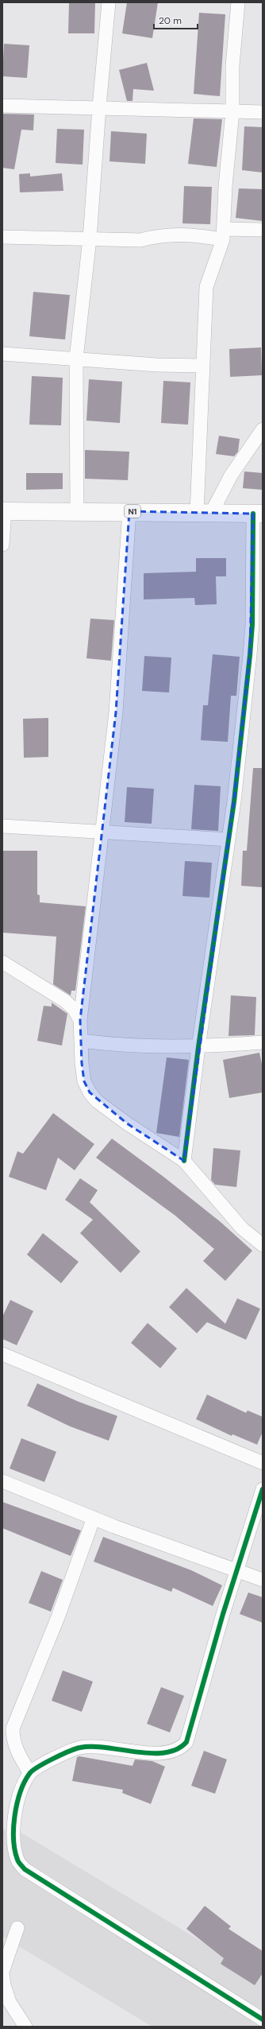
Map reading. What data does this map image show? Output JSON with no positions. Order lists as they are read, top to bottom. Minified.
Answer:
{"streets":{"main road":["N1"]},"scale_bar":"20 m"}
